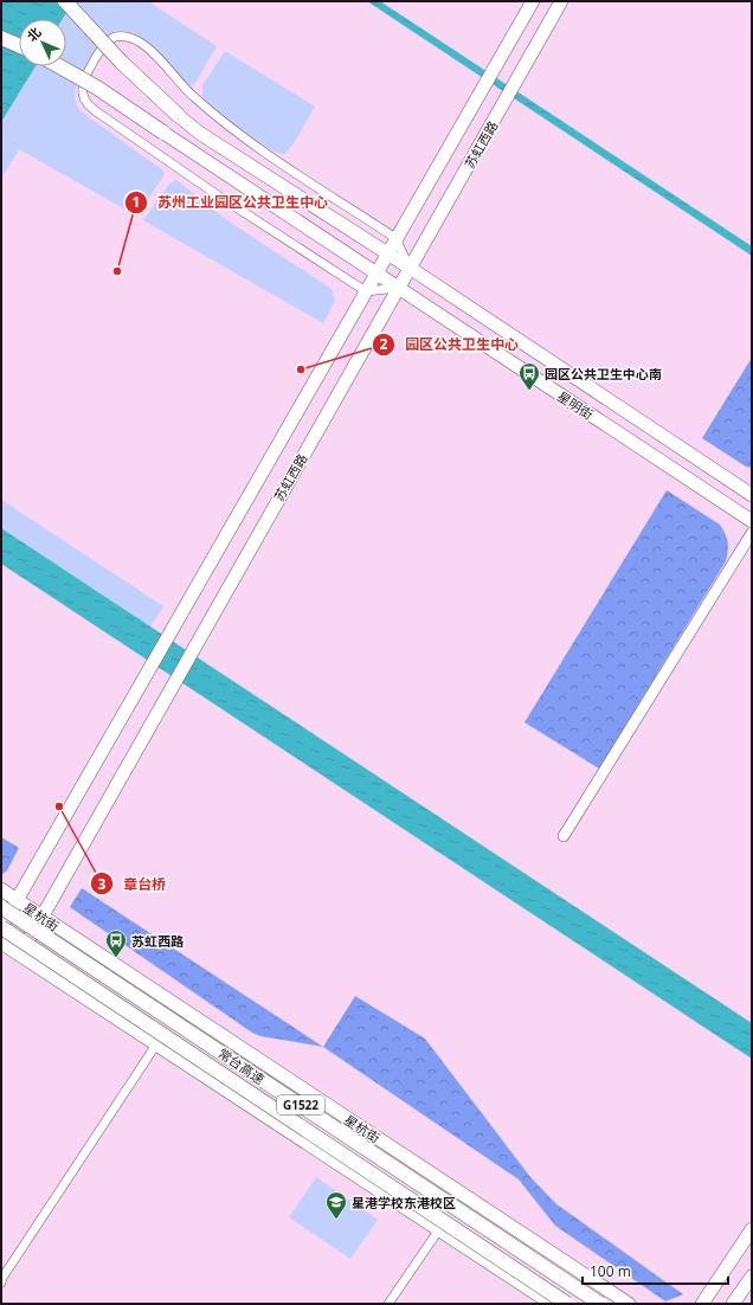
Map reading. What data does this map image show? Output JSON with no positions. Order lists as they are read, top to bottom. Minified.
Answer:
{"streets":{"highway":["常台高速","G1522"],"main road":["苏虹西路","星明街","星杭街"]},"crossings":[["苏虹西路","星明街"],["苏虹西路","星杭街"],["苏虹西路","常台高速"]],"places":{"other":["苏州工业园区公共卫生中心","园区公共卫生中心","章台桥"],"bus stop":["园区公共卫生中心南","苏虹西路"],"school or university":["星港学校东港校区"]},"scale_bar":"100 m","north":"top left"}
